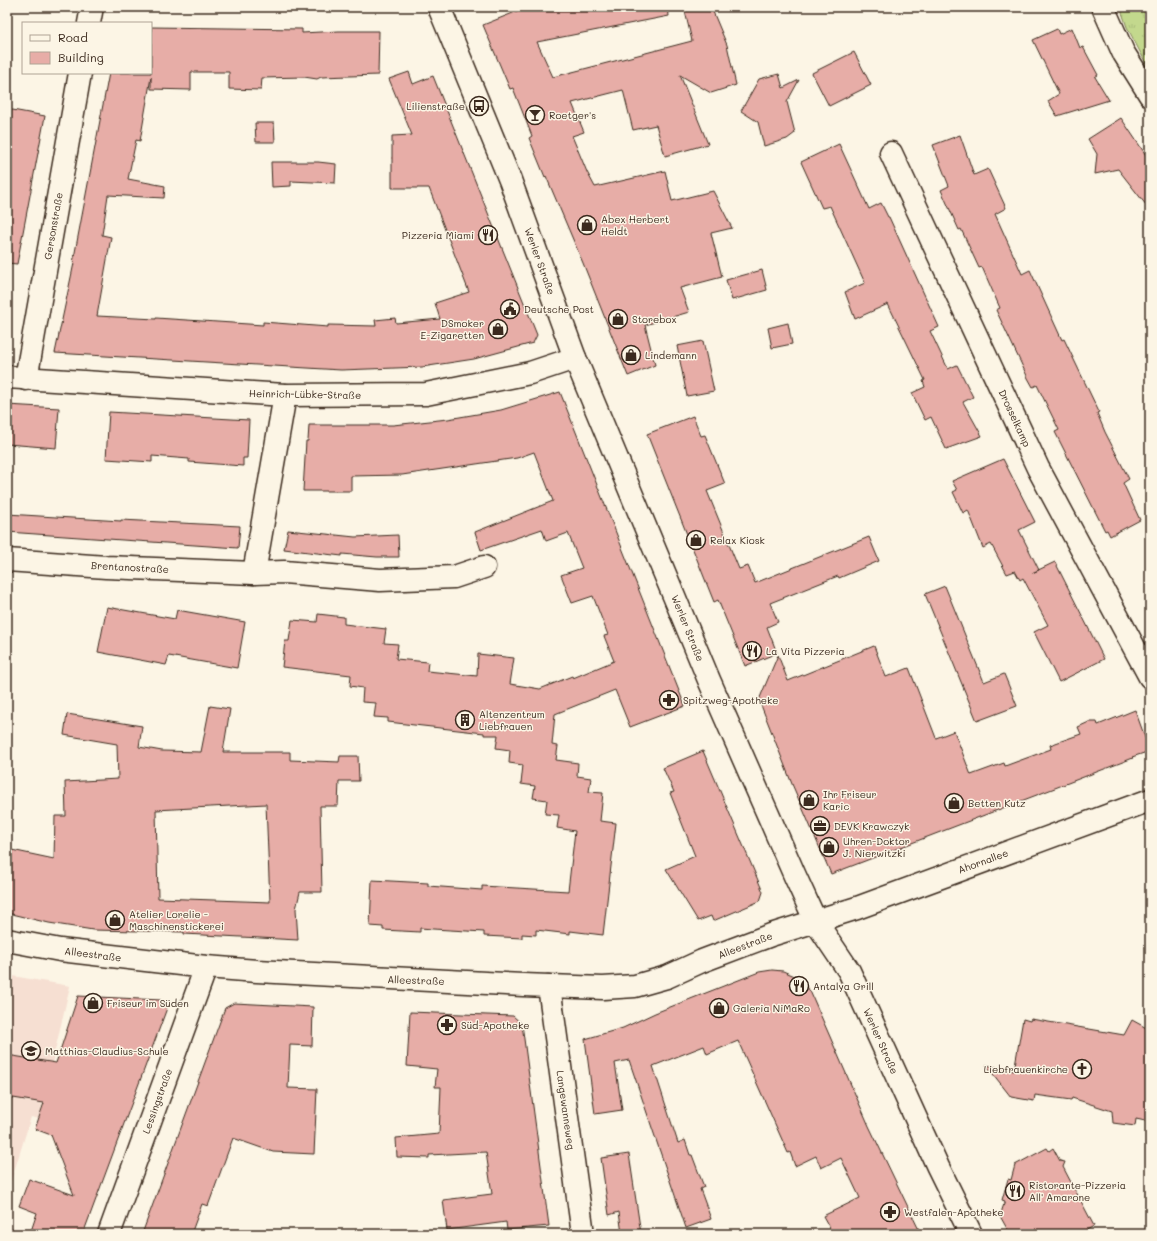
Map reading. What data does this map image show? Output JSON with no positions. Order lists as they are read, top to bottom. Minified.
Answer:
{"streets":{"street":["Gersonstraße","Werler Straße","Heinrich-Lübke-Straße","Drosselkamp","Brentanostraße","Ahornallee","Alleestraße","Lessingstraße","Langewanneweg"]},"crossings":[["Gersonstraße","Heinrich-Lübke-Straße"],["Werler Straße","Heinrich-Lübke-Straße"],["Werler Straße","Ahornallee"],["Werler Straße","Alleestraße"],["Ahornallee","Alleestraße"],["Alleestraße","Lessingstraße"],["Alleestraße","Langewanneweg"]],"places":{"bus stop":["Lilienstraße"],"bar":["Roetger's"],"shop":["Abex Herbert Heldt","Storebox","DSmoker E-Zigaretten","Lindemann","Relax Kiosk","Ihr Friseur Karic","Betten Kutz","Uhren-Doktor J. Nierwitzki","Atelier Lorelie - Maschinenstickerei","Friseur im Süden","Galeria NiMaRo"],"restaurant":["Pizzeria Miami","La Vita Pizzeria","Antalya Grill","Ristorante-Pizzeria All' Amarone"],"public building":["Deutsche Post"],"pharmacy":["Spitzweg-Apotheke","Süd-Apotheke","Westfalen-Apotheke"],"building":["Altenzentrum Liebfrauen"],"office":["DEVK Krawczyk"],"school or university":["Matthias-Claudius-Schule"],"church":["Liebfrauenkirche"]},"legend":["Road","Building"]}
